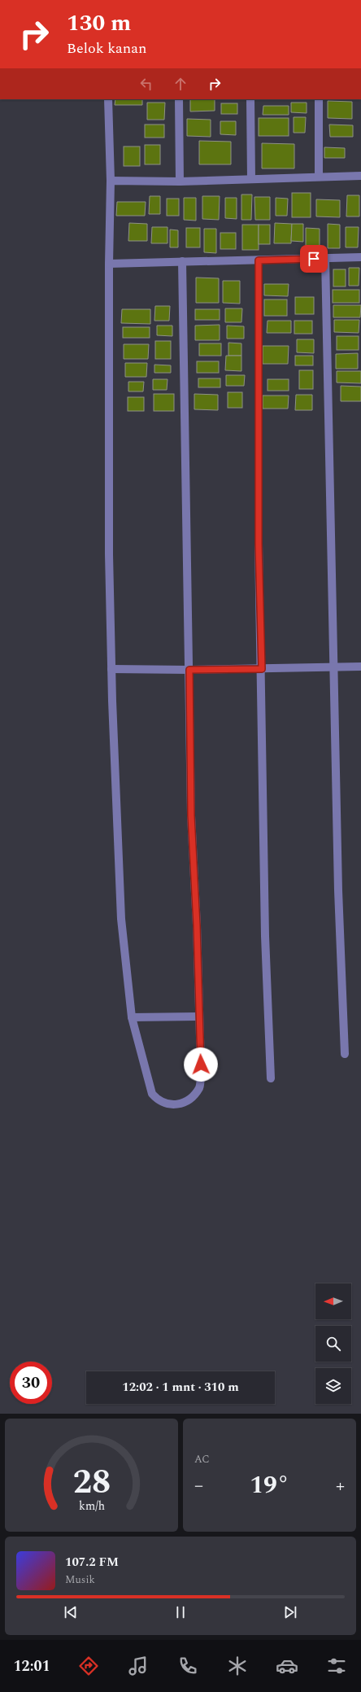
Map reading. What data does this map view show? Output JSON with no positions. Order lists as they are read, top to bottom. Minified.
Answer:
{"north":"left","page":{"turn":["130 m","Belok kanan"],"limit":"30","trip":"12:02 · 1 mnt · 310 m","tile":"AC","heat":["−","19°","+"],"song":["107.2 FM","Musik"],"tabs":"12:01","gauge":["28","km/h"]}}
